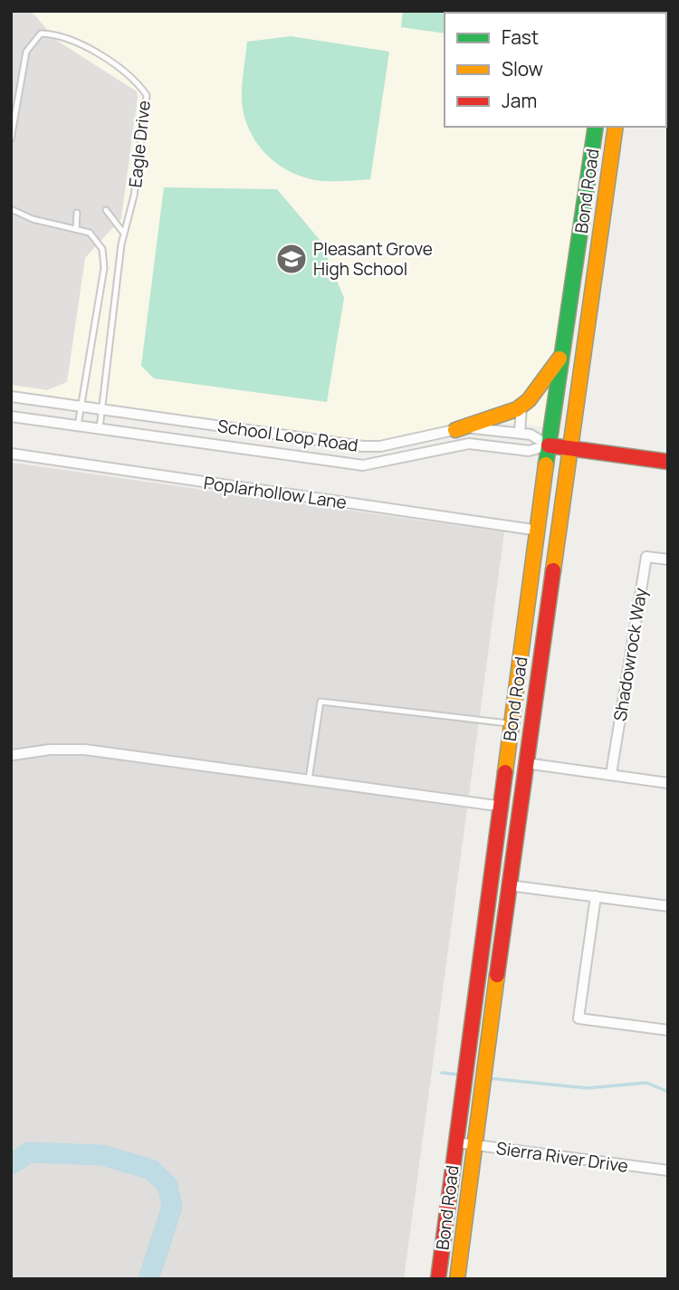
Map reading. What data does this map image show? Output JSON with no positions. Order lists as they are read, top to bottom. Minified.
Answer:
{"streets":{"main road":["Bond Road"],"street":["School Loop Road","Poplarhollow Lane","Shadowrock Way","Sierra River Drive"],"lane":["Eagle Drive"]},"crossings":[["Eagle Drive","School Loop Road"],["Bond Road","School Loop Road"],["Bond Road","Poplarhollow Lane"],["Bond Road","Sierra River Drive"]],"places":{"school or university":["Pleasant Grove High School"]},"legend":["Fast","Slow","Jam"]}
